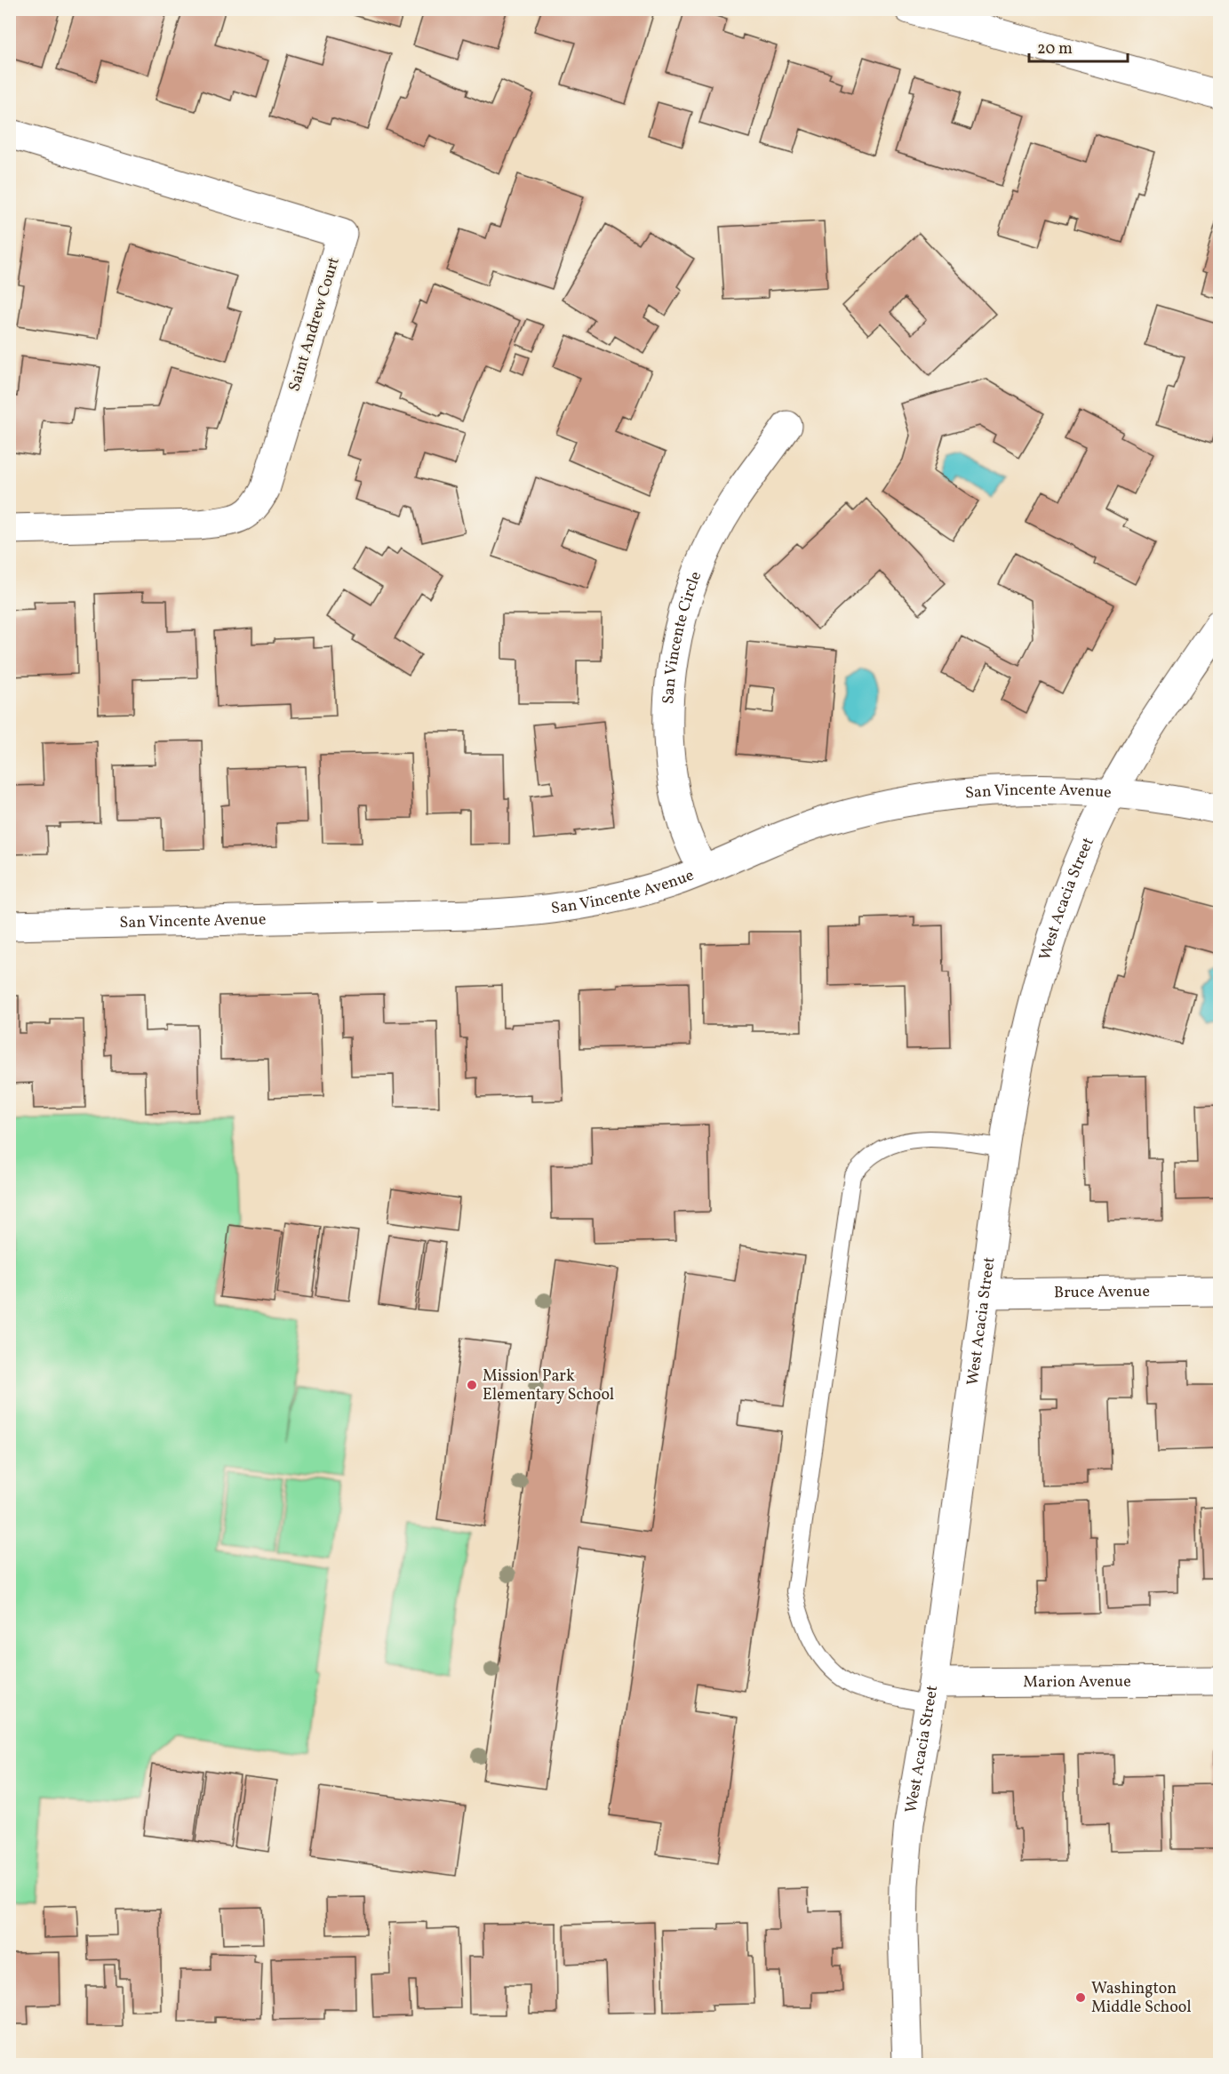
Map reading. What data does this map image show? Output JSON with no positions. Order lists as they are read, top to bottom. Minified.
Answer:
{"streets":{"street":["Saint Andrew Court","San Vincente Circle","San Vincente Avenue","West Acacia Street","Bruce Avenue","Marion Avenue"]},"crossings":[["San Vincente Circle","San Vincente Avenue"],["San Vincente Avenue","West Acacia Street"],["West Acacia Street","Bruce Avenue"],["West Acacia Street","Marion Avenue"]],"places":["Mission Park Elementary School","Washington Middle School"],"scale_bar":"20 m"}
